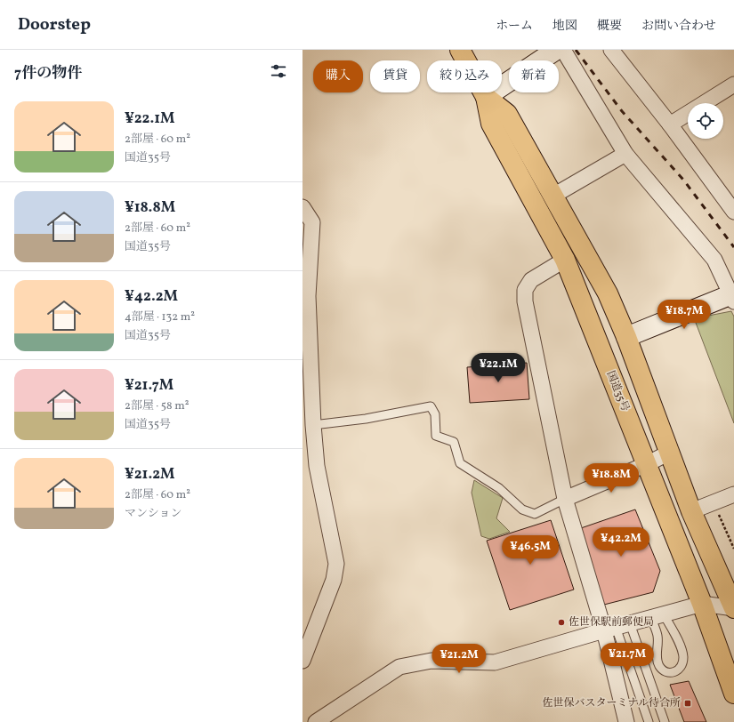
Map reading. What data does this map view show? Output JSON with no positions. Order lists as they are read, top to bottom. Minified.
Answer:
{"streets":{"highway":["国道35号"]},"places":{"other":["佐世保駅前郵便局"],"transit":["佐世保バスターミナル待合所"]},"page":{"header":"Doorstep","nav":["ホーム","地図","概要","お問い合わせ"],"heading":"7件の物件","chip":["購入","賃貸","絞り込み","新着"],"list":[{"name":"¥22.1M","note":"2部屋 · 60 m² · 国道35号"},{"name":"¥18.8M","note":"2部屋 · 60 m² · 国道35号"},{"name":"¥42.2M","note":"4部屋 · 132 m² · 国道35号"},{"name":"¥21.7M","note":"2部屋 · 58 m² · 国道35号"},{"name":"¥21.2M","note":"2部屋 · 60 m² · マンション"}],"price":["¥18.7M","¥22.1M","¥18.8M","¥42.2M","¥46.5M","¥21.7M","¥21.2M"]}}
